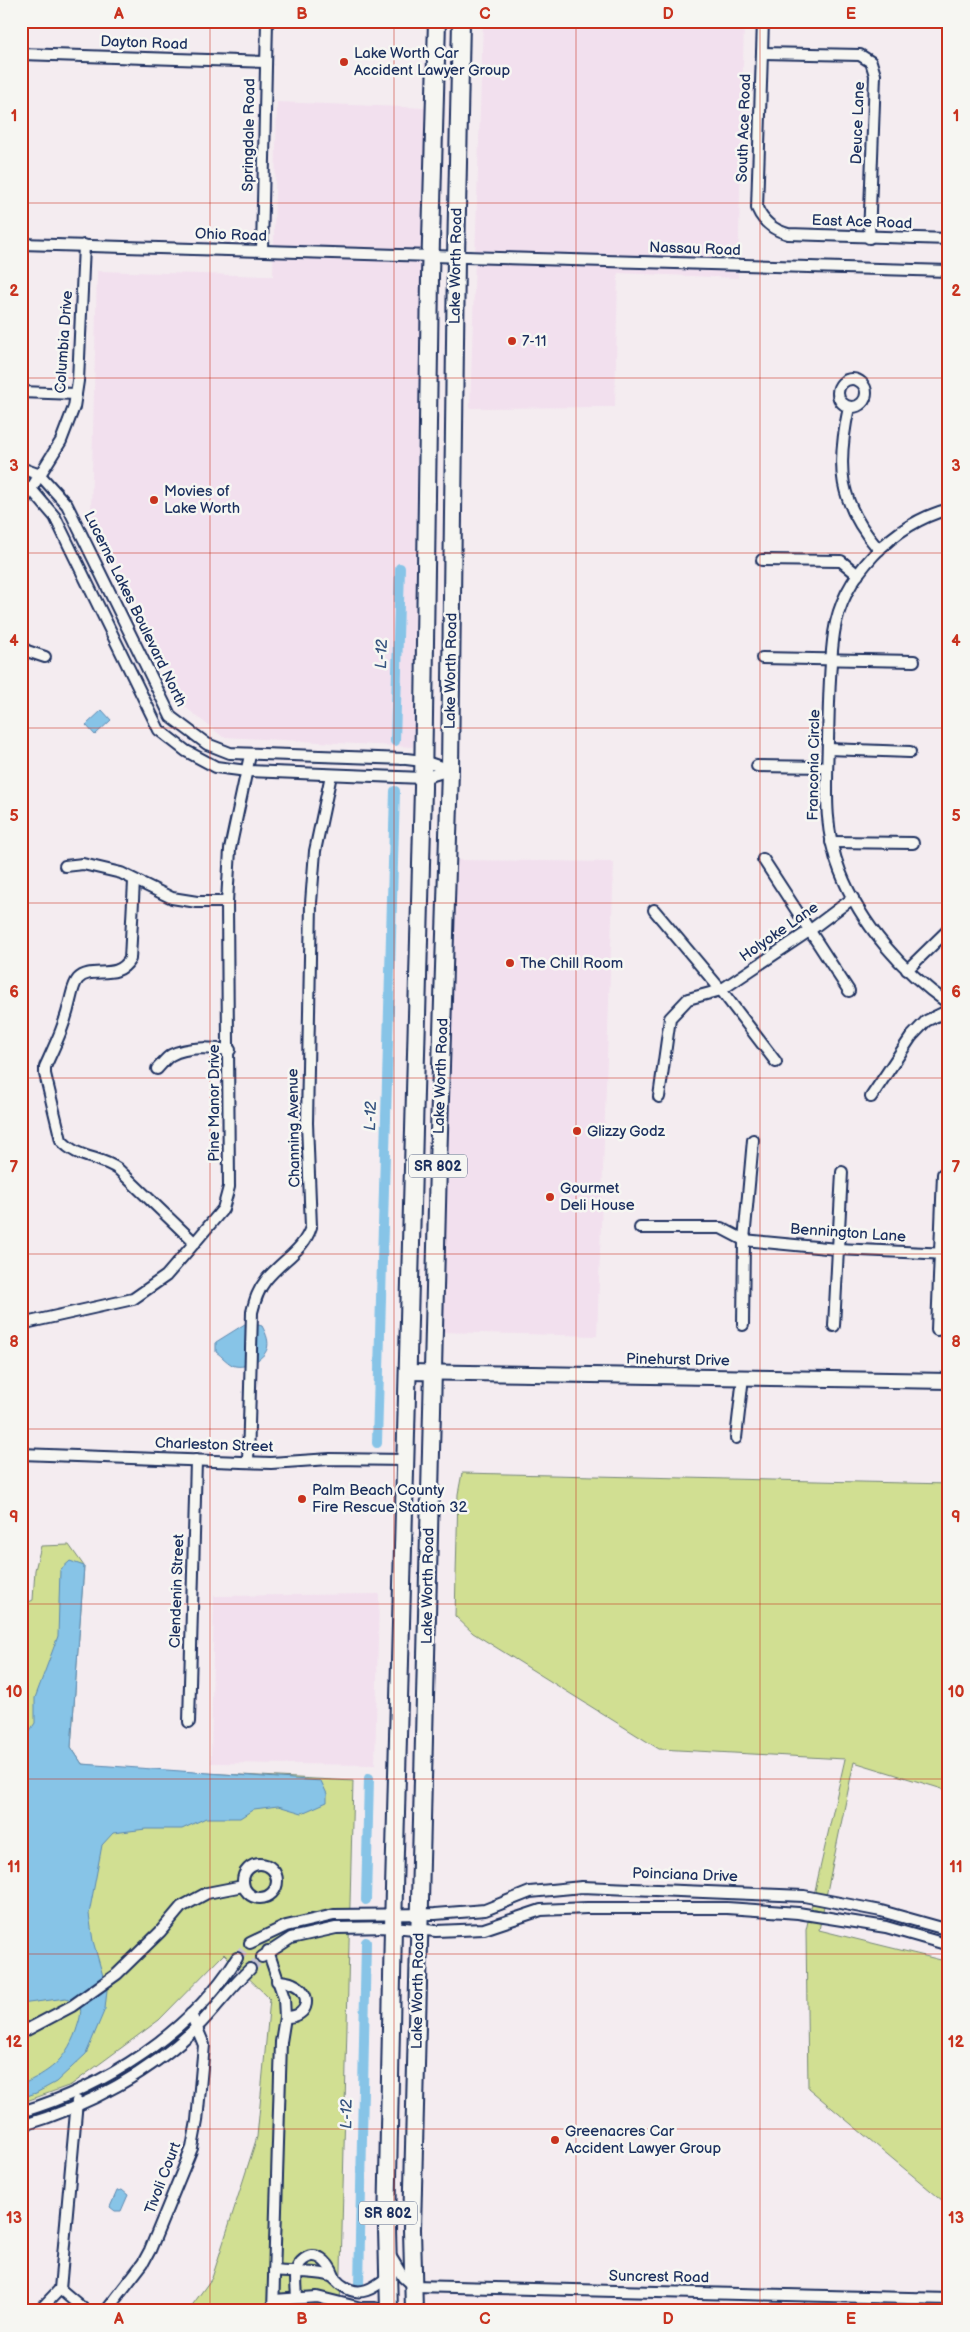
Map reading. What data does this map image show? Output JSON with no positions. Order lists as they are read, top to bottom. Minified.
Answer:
{"streets":{"main road":["Lake Worth Road","SR 802"],"street":["Dayton Road","Deuce Lane","South Ace Road","Springdale Road","East Ace Road","Ohio Road","Nassau Road","Columbia Drive","Lucerne Lakes Boulevard North","Franconia Circle","Holyoke Lane","Pine Manor Drive","Channing Avenue","Bennington Lane","Pinehurst Drive","Charleston Street","Clendenin Street","Poinciana Drive","Tivoli Court","Suncrest Road"]},"crossings":[["Dayton Road","Springdale Road"],["Deuce Lane","South Ace Road"],["Deuce Lane","East Ace Road"],["South Ace Road","East Ace Road"],["Springdale Road","Ohio Road"],["Ohio Road","Nassau Road"],["Ohio Road","Lake Worth Road"],["Ohio Road","Columbia Drive"],["Nassau Road","Lake Worth Road"],["Lake Worth Road","Lucerne Lakes Boulevard North"],["Lake Worth Road","Pinehurst Drive"],["Lake Worth Road","Charleston Street"],["Lake Worth Road","Poinciana Drive"],["Lake Worth Road","Suncrest Road"],["Columbia Drive","Lucerne Lakes Boulevard North"],["Lucerne Lakes Boulevard North","Pine Manor Drive"],["Lucerne Lakes Boulevard North","Channing Avenue"],["Franconia Circle","Holyoke Lane"],["Channing Avenue","Charleston Street"],["Charleston Street","Clendenin Street"]],"water":["L-12"],"places":["Lake Worth Car Accident Lawyer Group","7-11","Movies of Lake Worth","The Chill Room","Glizzy Godz","Gourmet Deli House","Palm Beach County Fire Rescue Station 32","Greenacres Car Accident Lawyer Group"],"grid":{"columns":["A","B","C","D","E"],"rows":["1","2","3","4","5","6","7","8","9","10","11","12","13"]}}
